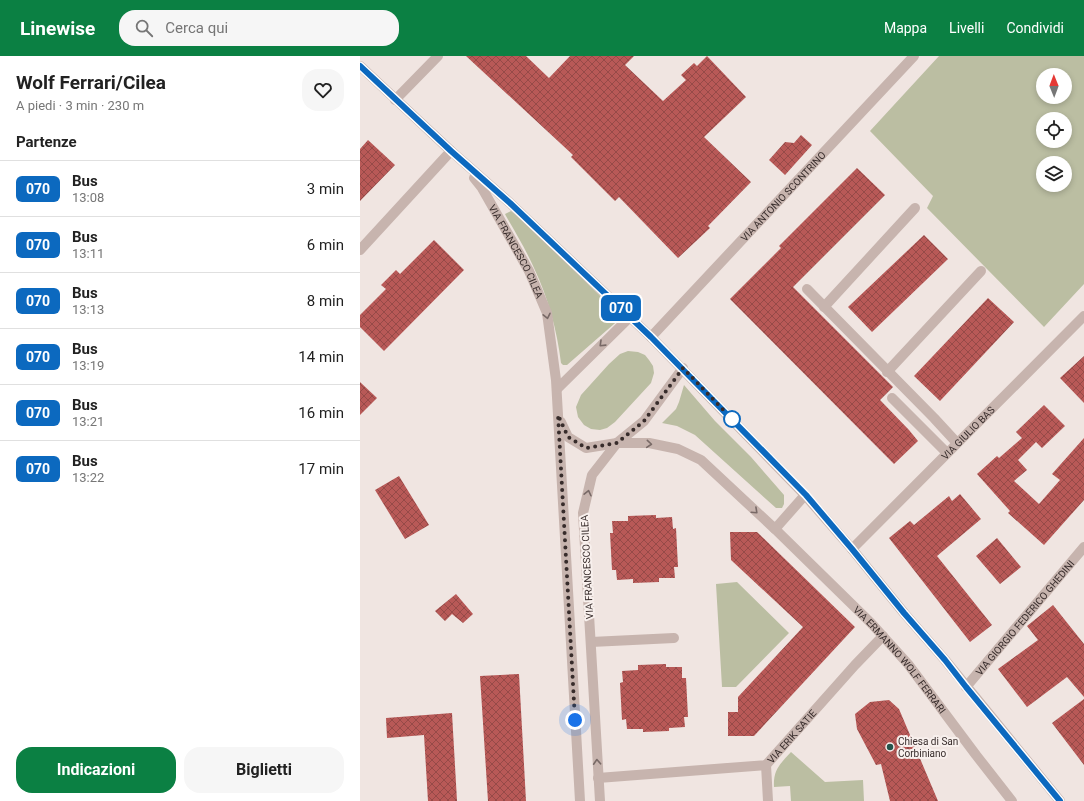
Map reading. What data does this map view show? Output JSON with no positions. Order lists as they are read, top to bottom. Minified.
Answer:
{"streets":{"street":["VIA ANTONIO SCONTRINO","VIA FRANCESCO CILEA","VIA GIULIO BAS","VIA GIORGIO FEDERICO GHEDINI","VIA ERMANNO WOLF FERRARI","VIA ERIK SATIE"]},"crossings":[["VIA FRANCESCO CILEA","VIA ERMANNO WOLF FERRARI"],["VIA FRANCESCO CILEA","VIA ERIK SATIE"],["VIA ERMANNO WOLF FERRARI","VIA ERIK SATIE"]],"places":["Chiesa di San Corbiniano"],"lines":["bus line 070"],"north":"top","page":{"header":"Linewise","search":"Cerca qui","nav":["Mappa","Livelli","Condividi"],"heading":[["Wolf Ferrari/Cilea","A piedi · 3 min · 230 m"],"Partenze"],"on_map":"070","list":[{"mark":"070","name":"Bus","note":"13:08","value":"3 min"},{"mark":"070","name":"Bus","note":"13:11","value":"6 min"},{"mark":"070","name":"Bus","note":"13:13","value":"8 min"},{"mark":"070","name":"Bus","note":"13:19","value":"14 min"},{"mark":"070","name":"Bus","note":"13:21","value":"16 min"},{"mark":"070","name":"Bus","note":"13:22","value":"17 min"}],"buttons":["Indicazioni","Biglietti"]}}
